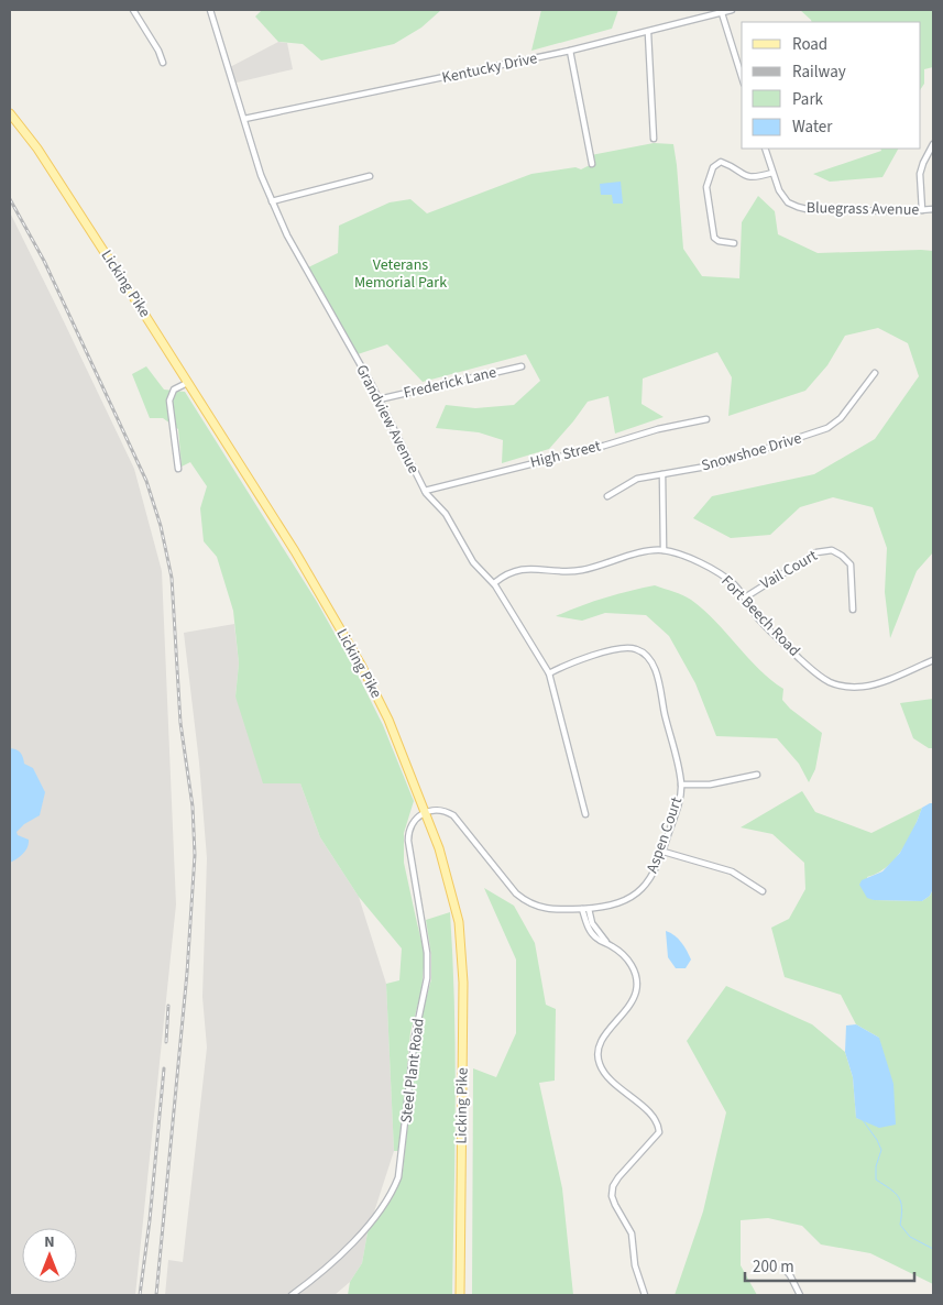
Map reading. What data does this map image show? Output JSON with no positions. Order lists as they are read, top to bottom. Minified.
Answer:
{"streets":{"main road":["Licking Pike"],"street":["Kentucky Drive","Bluegrass Avenue","Frederick Lane","Grandview Avenue","Snowshoe Drive","High Street","Vail Court","Fort Beech Road","Aspen Court","Steel Plant Road"]},"crossings":[["Kentucky Drive","Grandview Avenue"],["Licking Pike","Aspen Court"],["Licking Pike","Steel Plant Road"],["Frederick Lane","Grandview Avenue"],["Grandview Avenue","High Street"],["Grandview Avenue","Fort Beech Road"],["Grandview Avenue","Aspen Court"],["Vail Court","Fort Beech Road"],["Aspen Court","Steel Plant Road"]],"parks":["Veterans Memorial Park"],"legend":["Road","Railway","Park","Water"],"scale_bar":"200 m","north":"top"}
